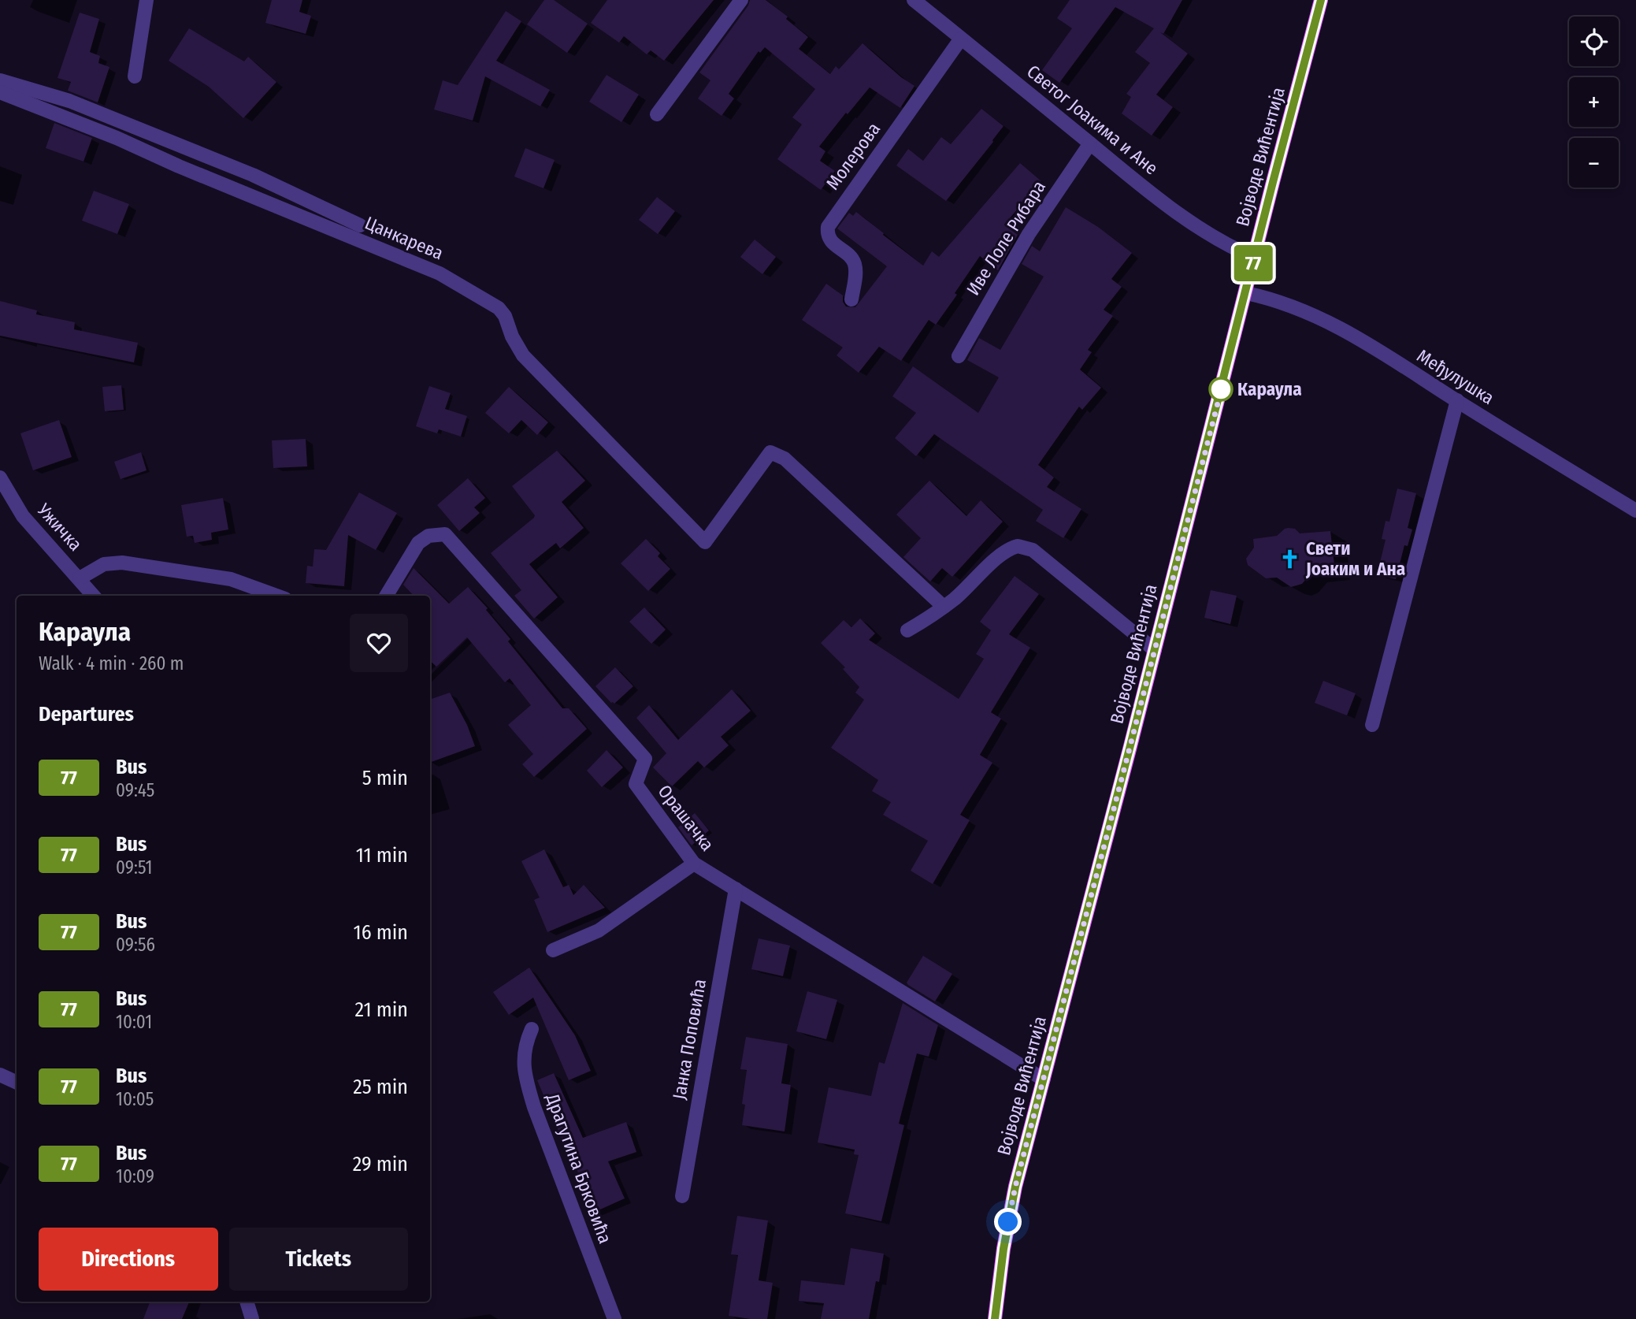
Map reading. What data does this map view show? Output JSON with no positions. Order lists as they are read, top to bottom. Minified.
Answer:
{"streets":{"main road":["Војводе Вићентија"],"street":["Светог Јоакима и Ане","Молерова","Цанкарева","Иве Лоле Рибара","Међулушка","Ужичка","Орашачка","Јанка Поповића","Драгутина Брковића"]},"crossings":[["Светог Јоакима и Ане","Молерова"],["Светог Јоакима и Ане","Војводе Вићентија"],["Светог Јоакима и Ане","Иве Лоле Рибара"],["Војводе Вићентија","Међулушка"],["Војводе Вићентија","Орашачка"],["Орашачка","Јанка Поповића"]],"places":{"other":["Караула"],"church":["Свети Јоаким и Ана"]},"lines":["bus line 77"],"page":{"on_map":"77","map_buttons":["+","−"],"heading":[["Караула","Walk · 4 min · 260 m"],"Departures"],"list":[{"mark":"77","name":"Bus","note":"09:45","value":"5 min"},{"mark":"77","name":"Bus","note":"09:51","value":"11 min"},{"mark":"77","name":"Bus","note":"09:56","value":"16 min"},{"mark":"77","name":"Bus","note":"10:01","value":"21 min"},{"mark":"77","name":"Bus","note":"10:05","value":"25 min"},{"mark":"77","name":"Bus","note":"10:09","value":"29 min"}],"buttons":["Directions","Tickets"]}}
